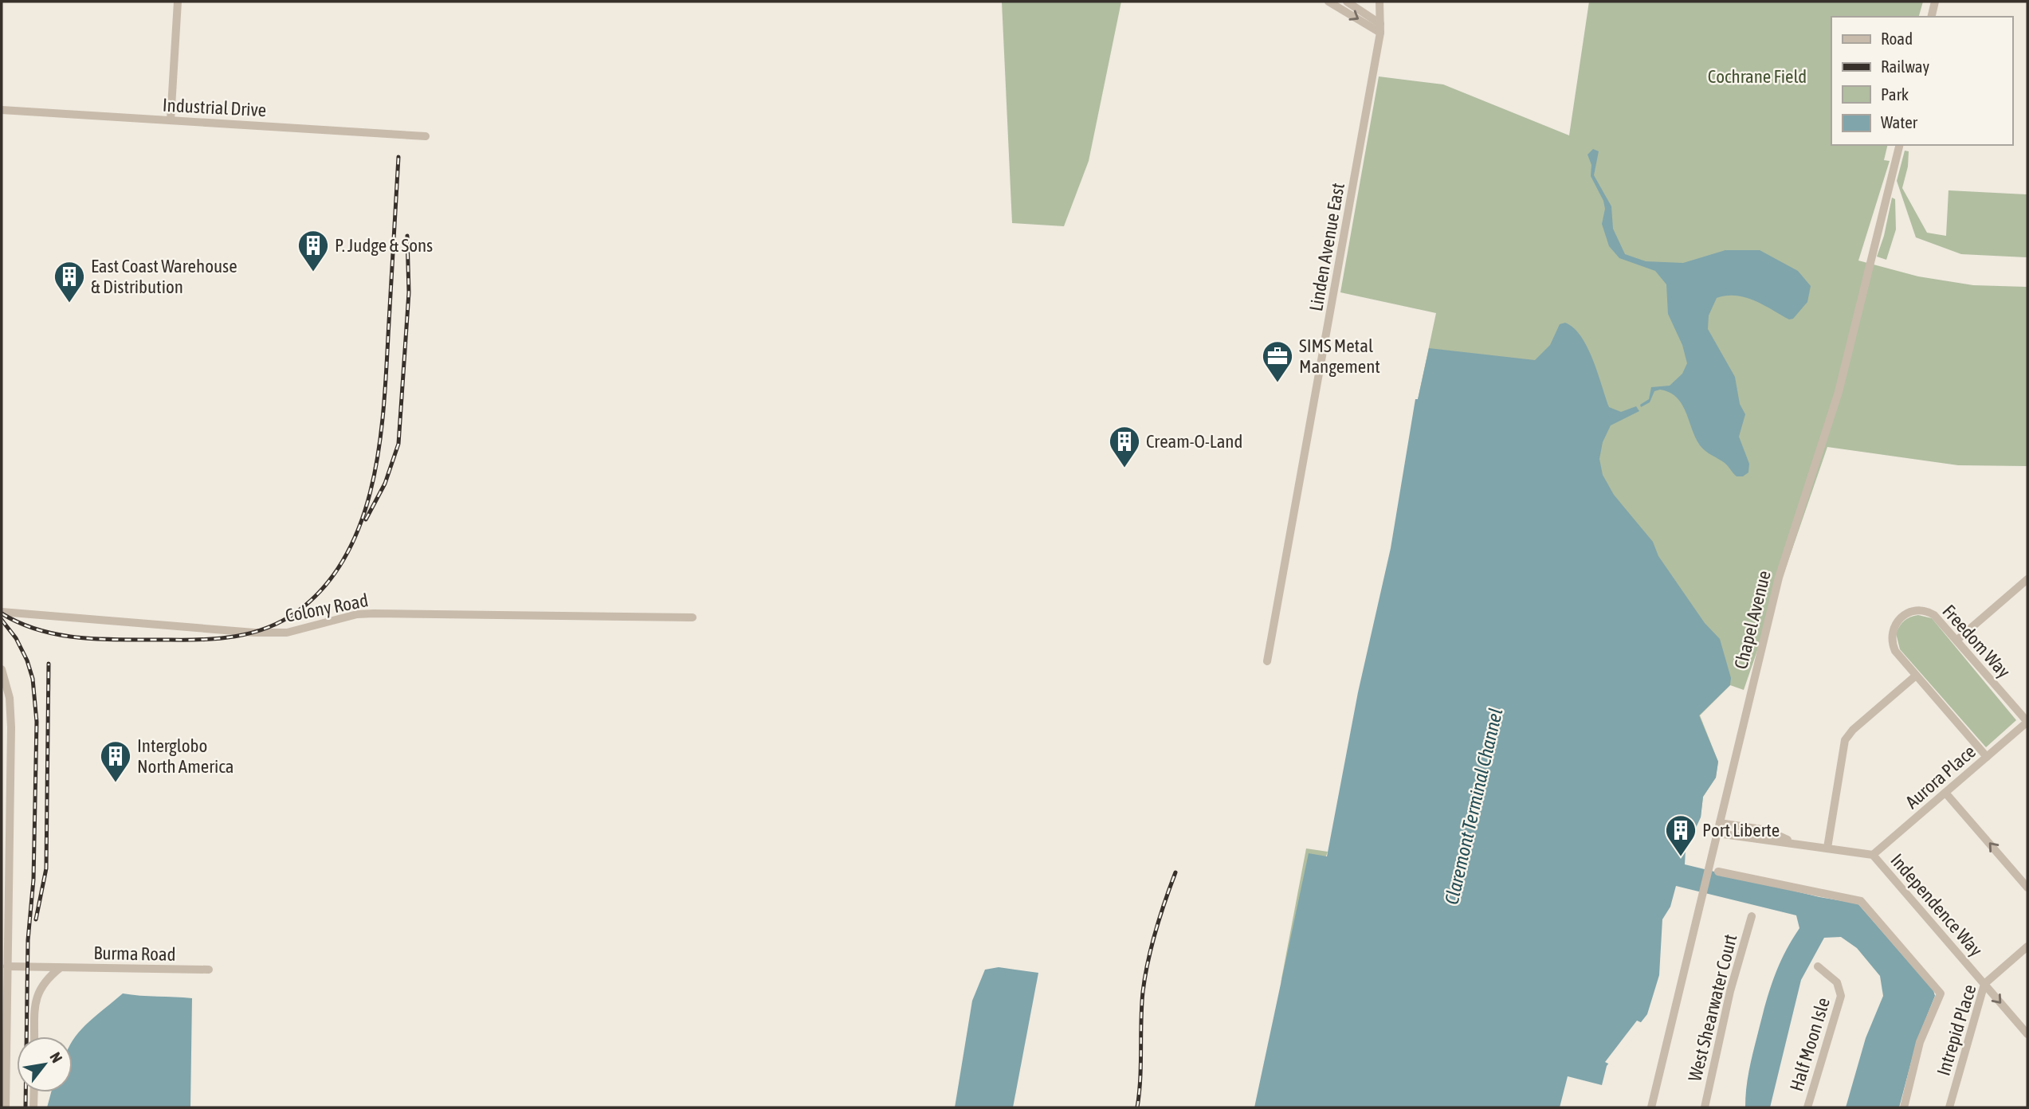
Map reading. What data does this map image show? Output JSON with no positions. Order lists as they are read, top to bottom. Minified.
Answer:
{"streets":{"street":["Industrial Drive","Linden Avenue East","Colony Road","Chapel Avenue","Freedom Way","Aurora Place","Independence Way","Burma Road","West Shearwater Court","Intrepid Place","Half Moon Isle"]},"crossings":[["Chapel Avenue","Independence Way"],["Freedom Way","Aurora Place"],["Aurora Place","Independence Way"],["Independence Way","Intrepid Place"]],"water":["Claremont Terminal Channel"],"parks":["Cochrane Field"],"places":{"building":["P. Judge & Sons","East Coast Warehouse & Distribution","Cream-O-Land","Interglobo North America","Port Liberte"],"office":["SIMS Metal Mangement"]},"legend":["Road","Railway","Park","Water"],"north":"top right"}
